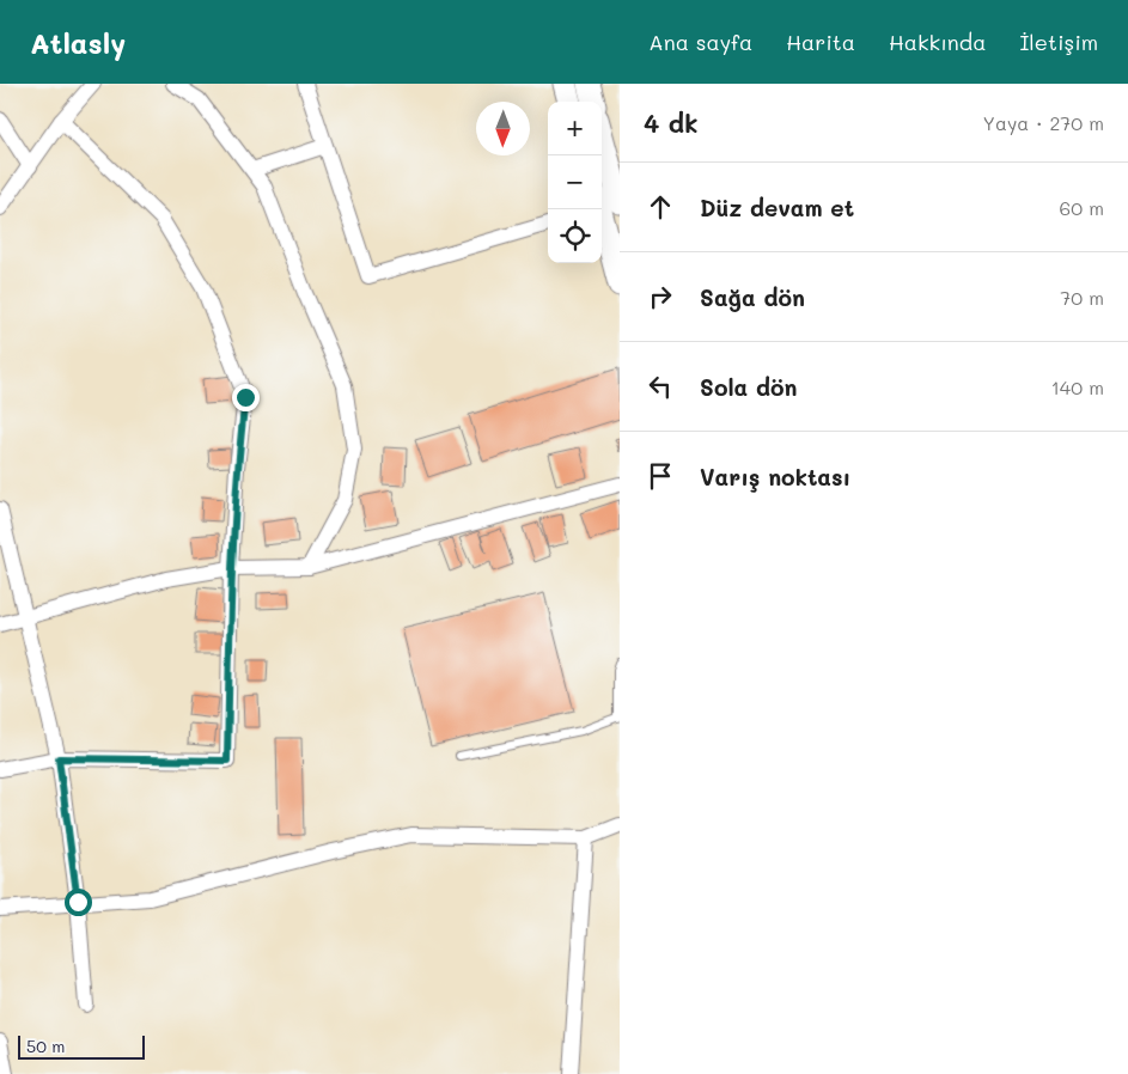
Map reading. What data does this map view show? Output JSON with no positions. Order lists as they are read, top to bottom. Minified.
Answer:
{"scale_bar":"50 m","north":"bottom","page":{"header":"Atlasly","nav":["Ana sayfa","Harita","Hakkında","İletişim"],"heading":["4 dk","Yaya · 270 m"],"map_buttons":["+","−"],"list":[["Düz devam et","60 m"],["Sağa dön","70 m"],["Sola dön","140 m"],"Varış noktası"],"scale":"50 m"}}
